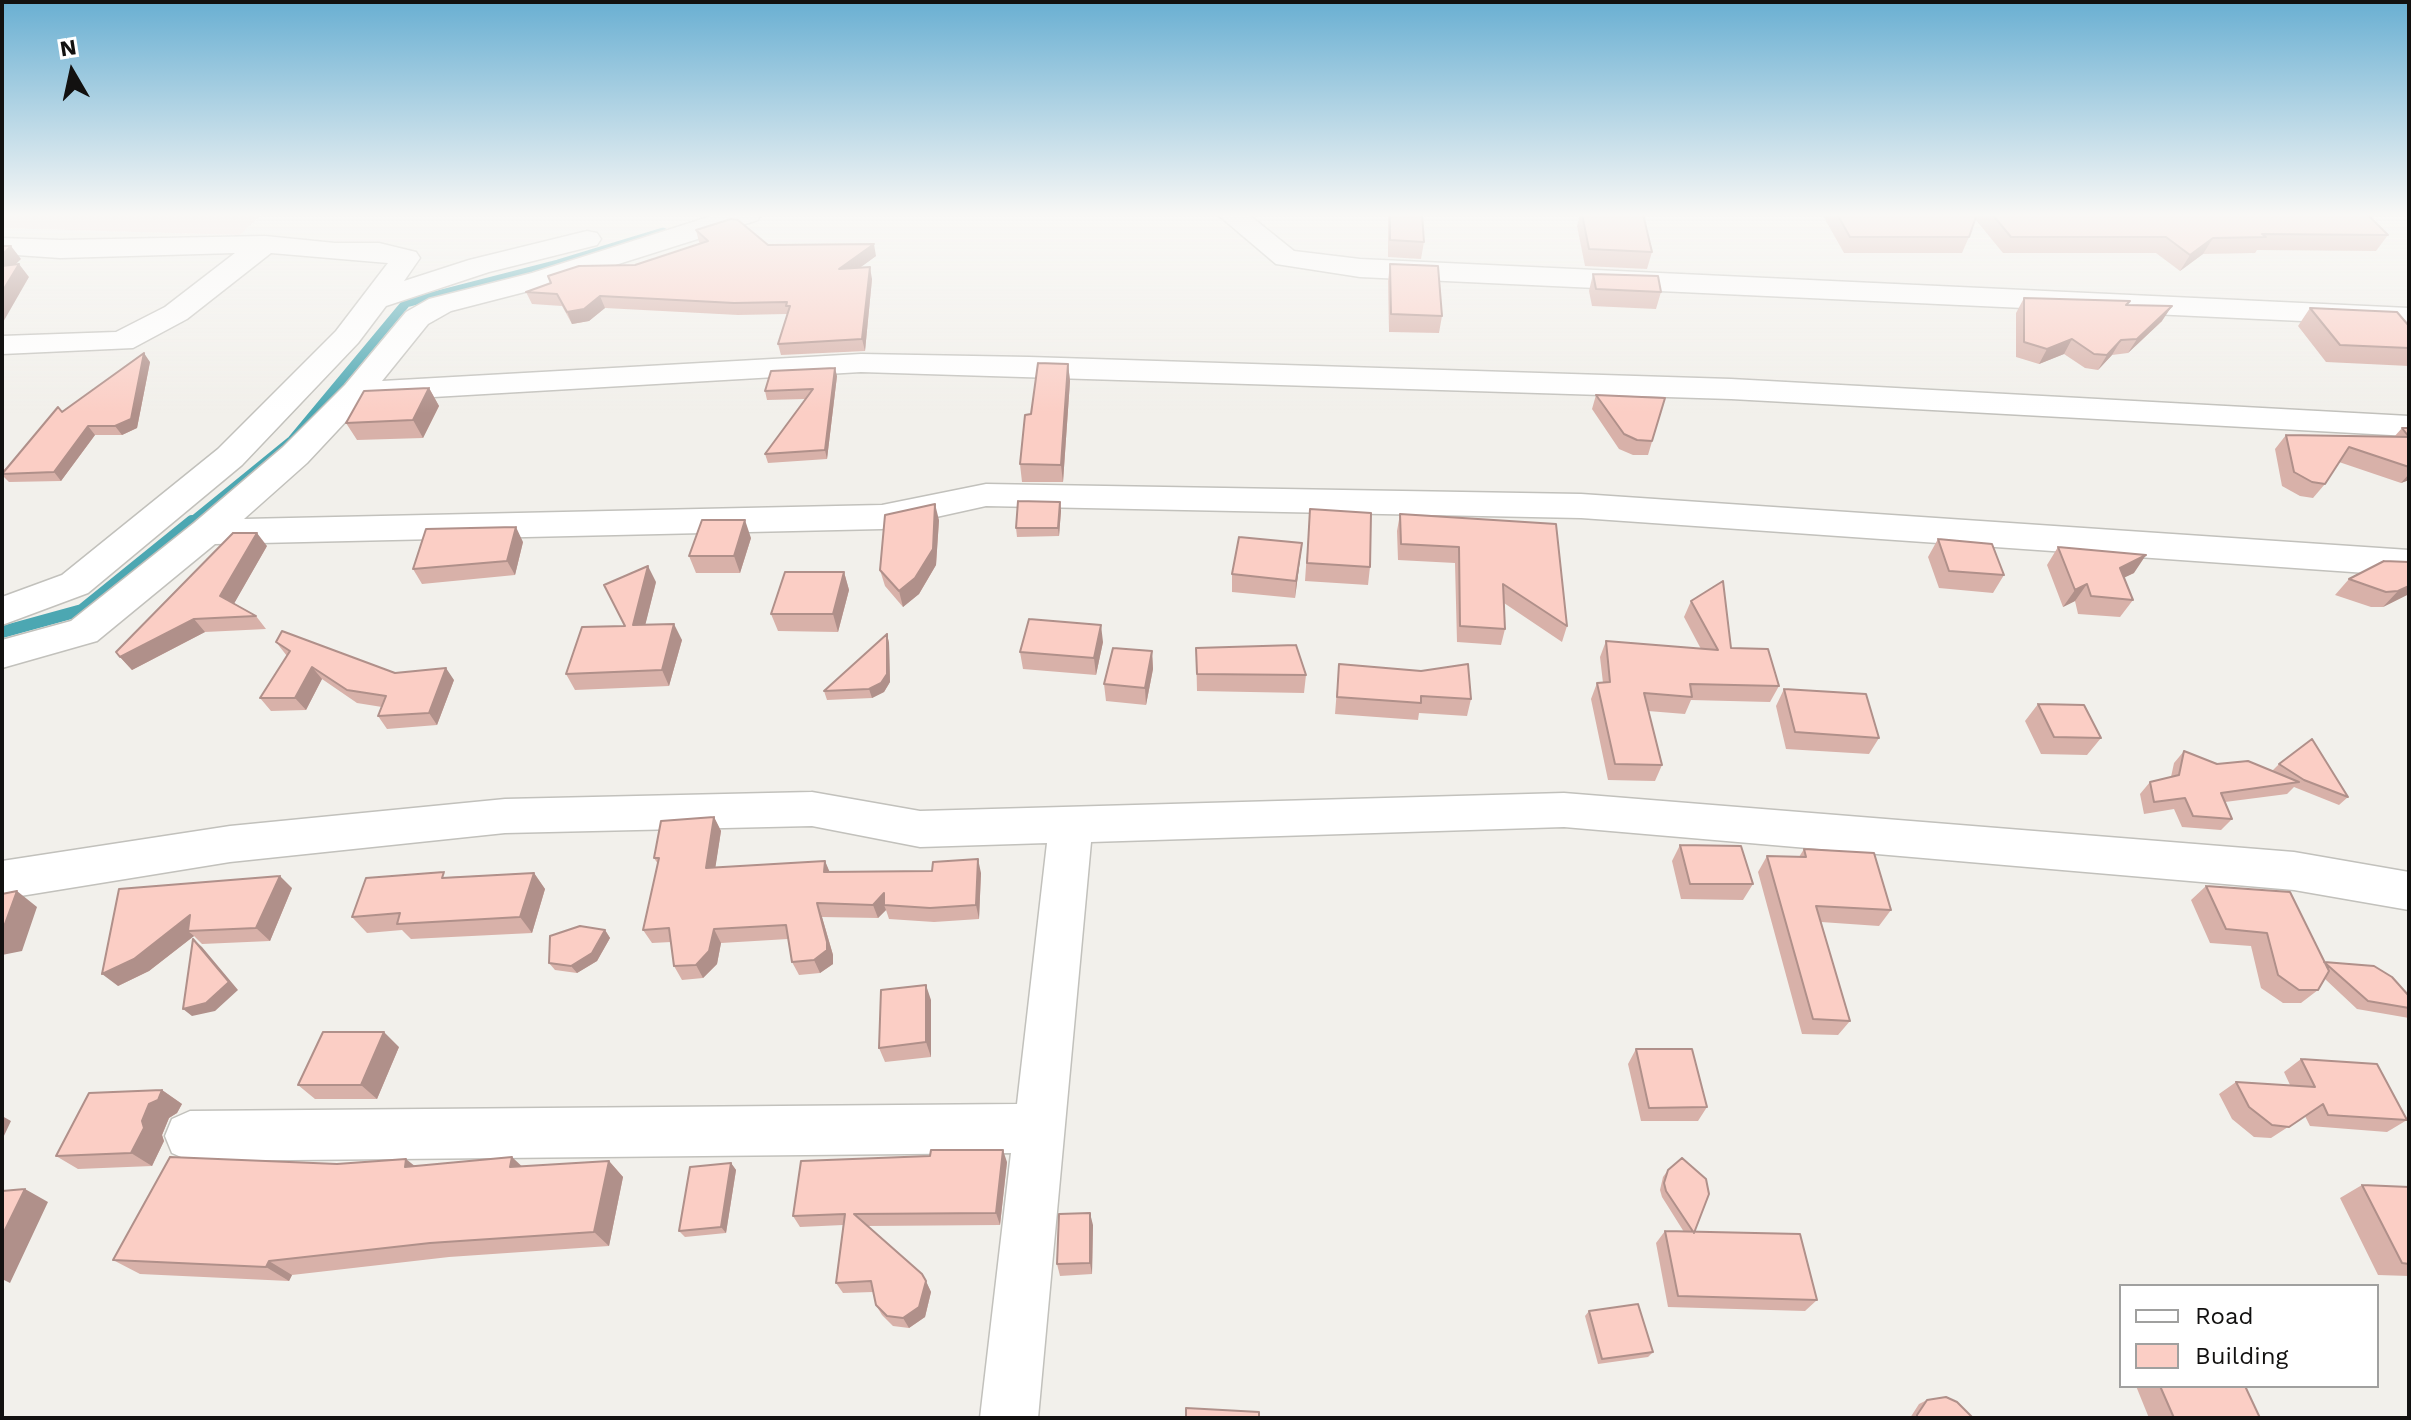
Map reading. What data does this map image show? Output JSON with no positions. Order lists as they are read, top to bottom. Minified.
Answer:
{"legend":["Road","Building"],"north":"top"}
